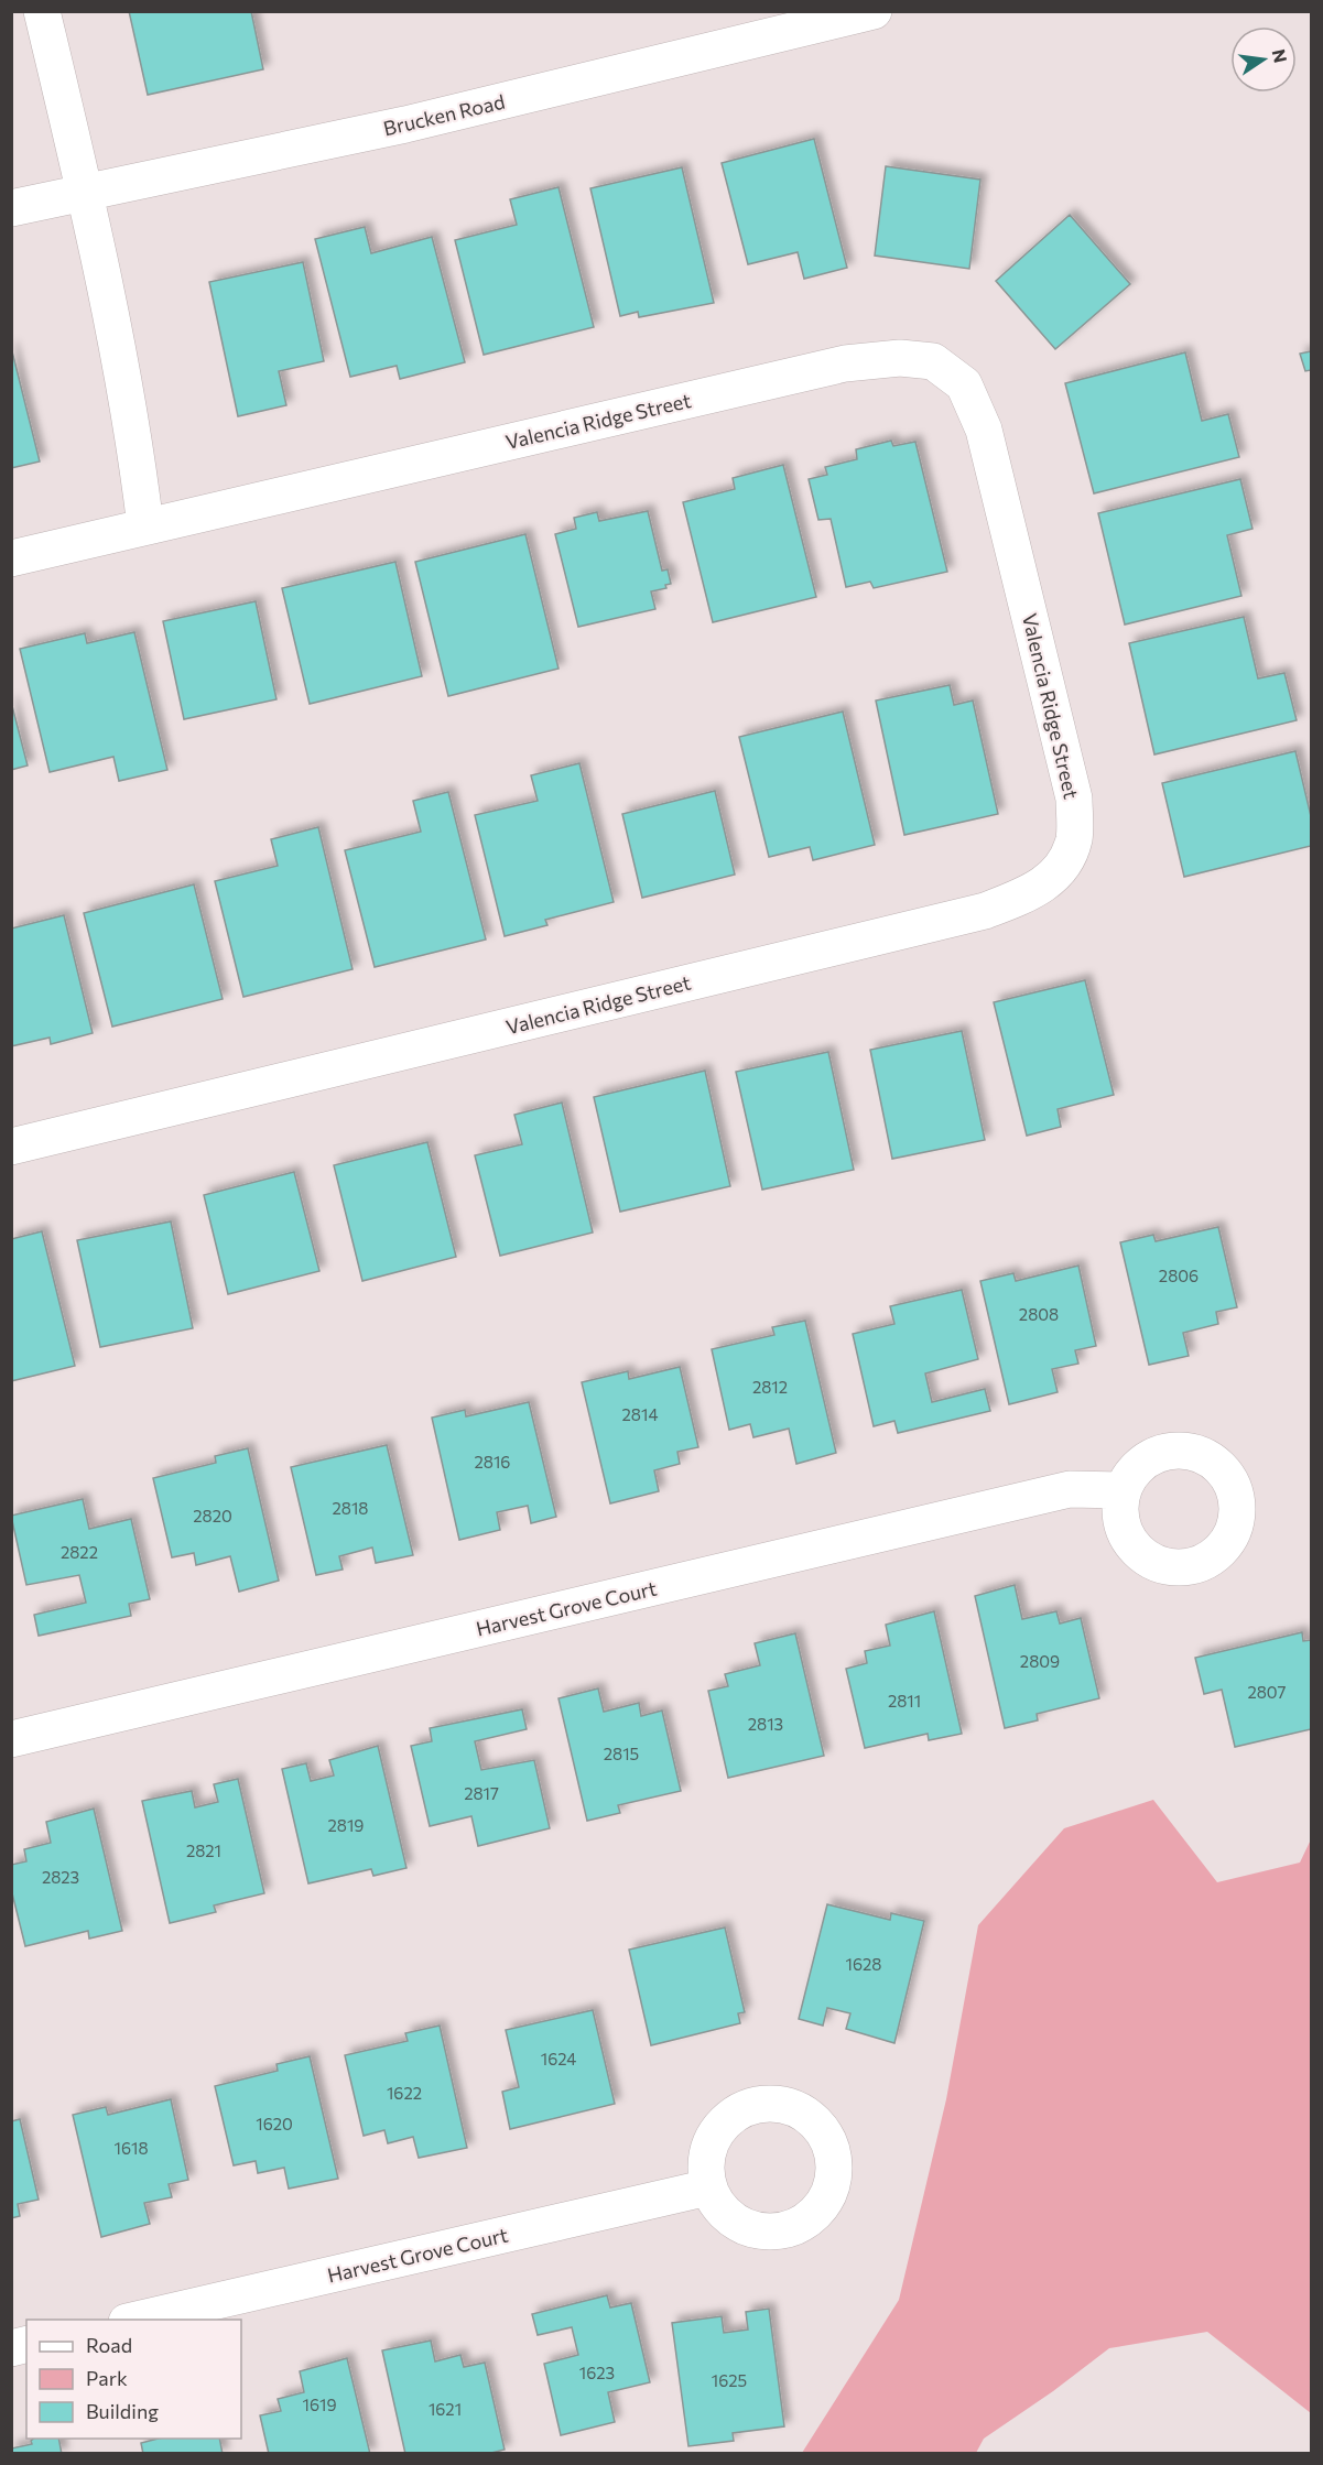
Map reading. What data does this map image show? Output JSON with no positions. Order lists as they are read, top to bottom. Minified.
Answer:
{"streets":{"street":["Brucken Road","Valencia Ridge Street","Harvest Grove Court"]},"house_numbers":["2806","2808","2812","2814","2816","2818","2820","2822","2809","2807","2811","2813","2815","2817","2819","2821","2823","1628","1624","1622","1620","1618","1623","1625","1619","1621"],"legend":["Road","Park","Building"],"north":"right"}
